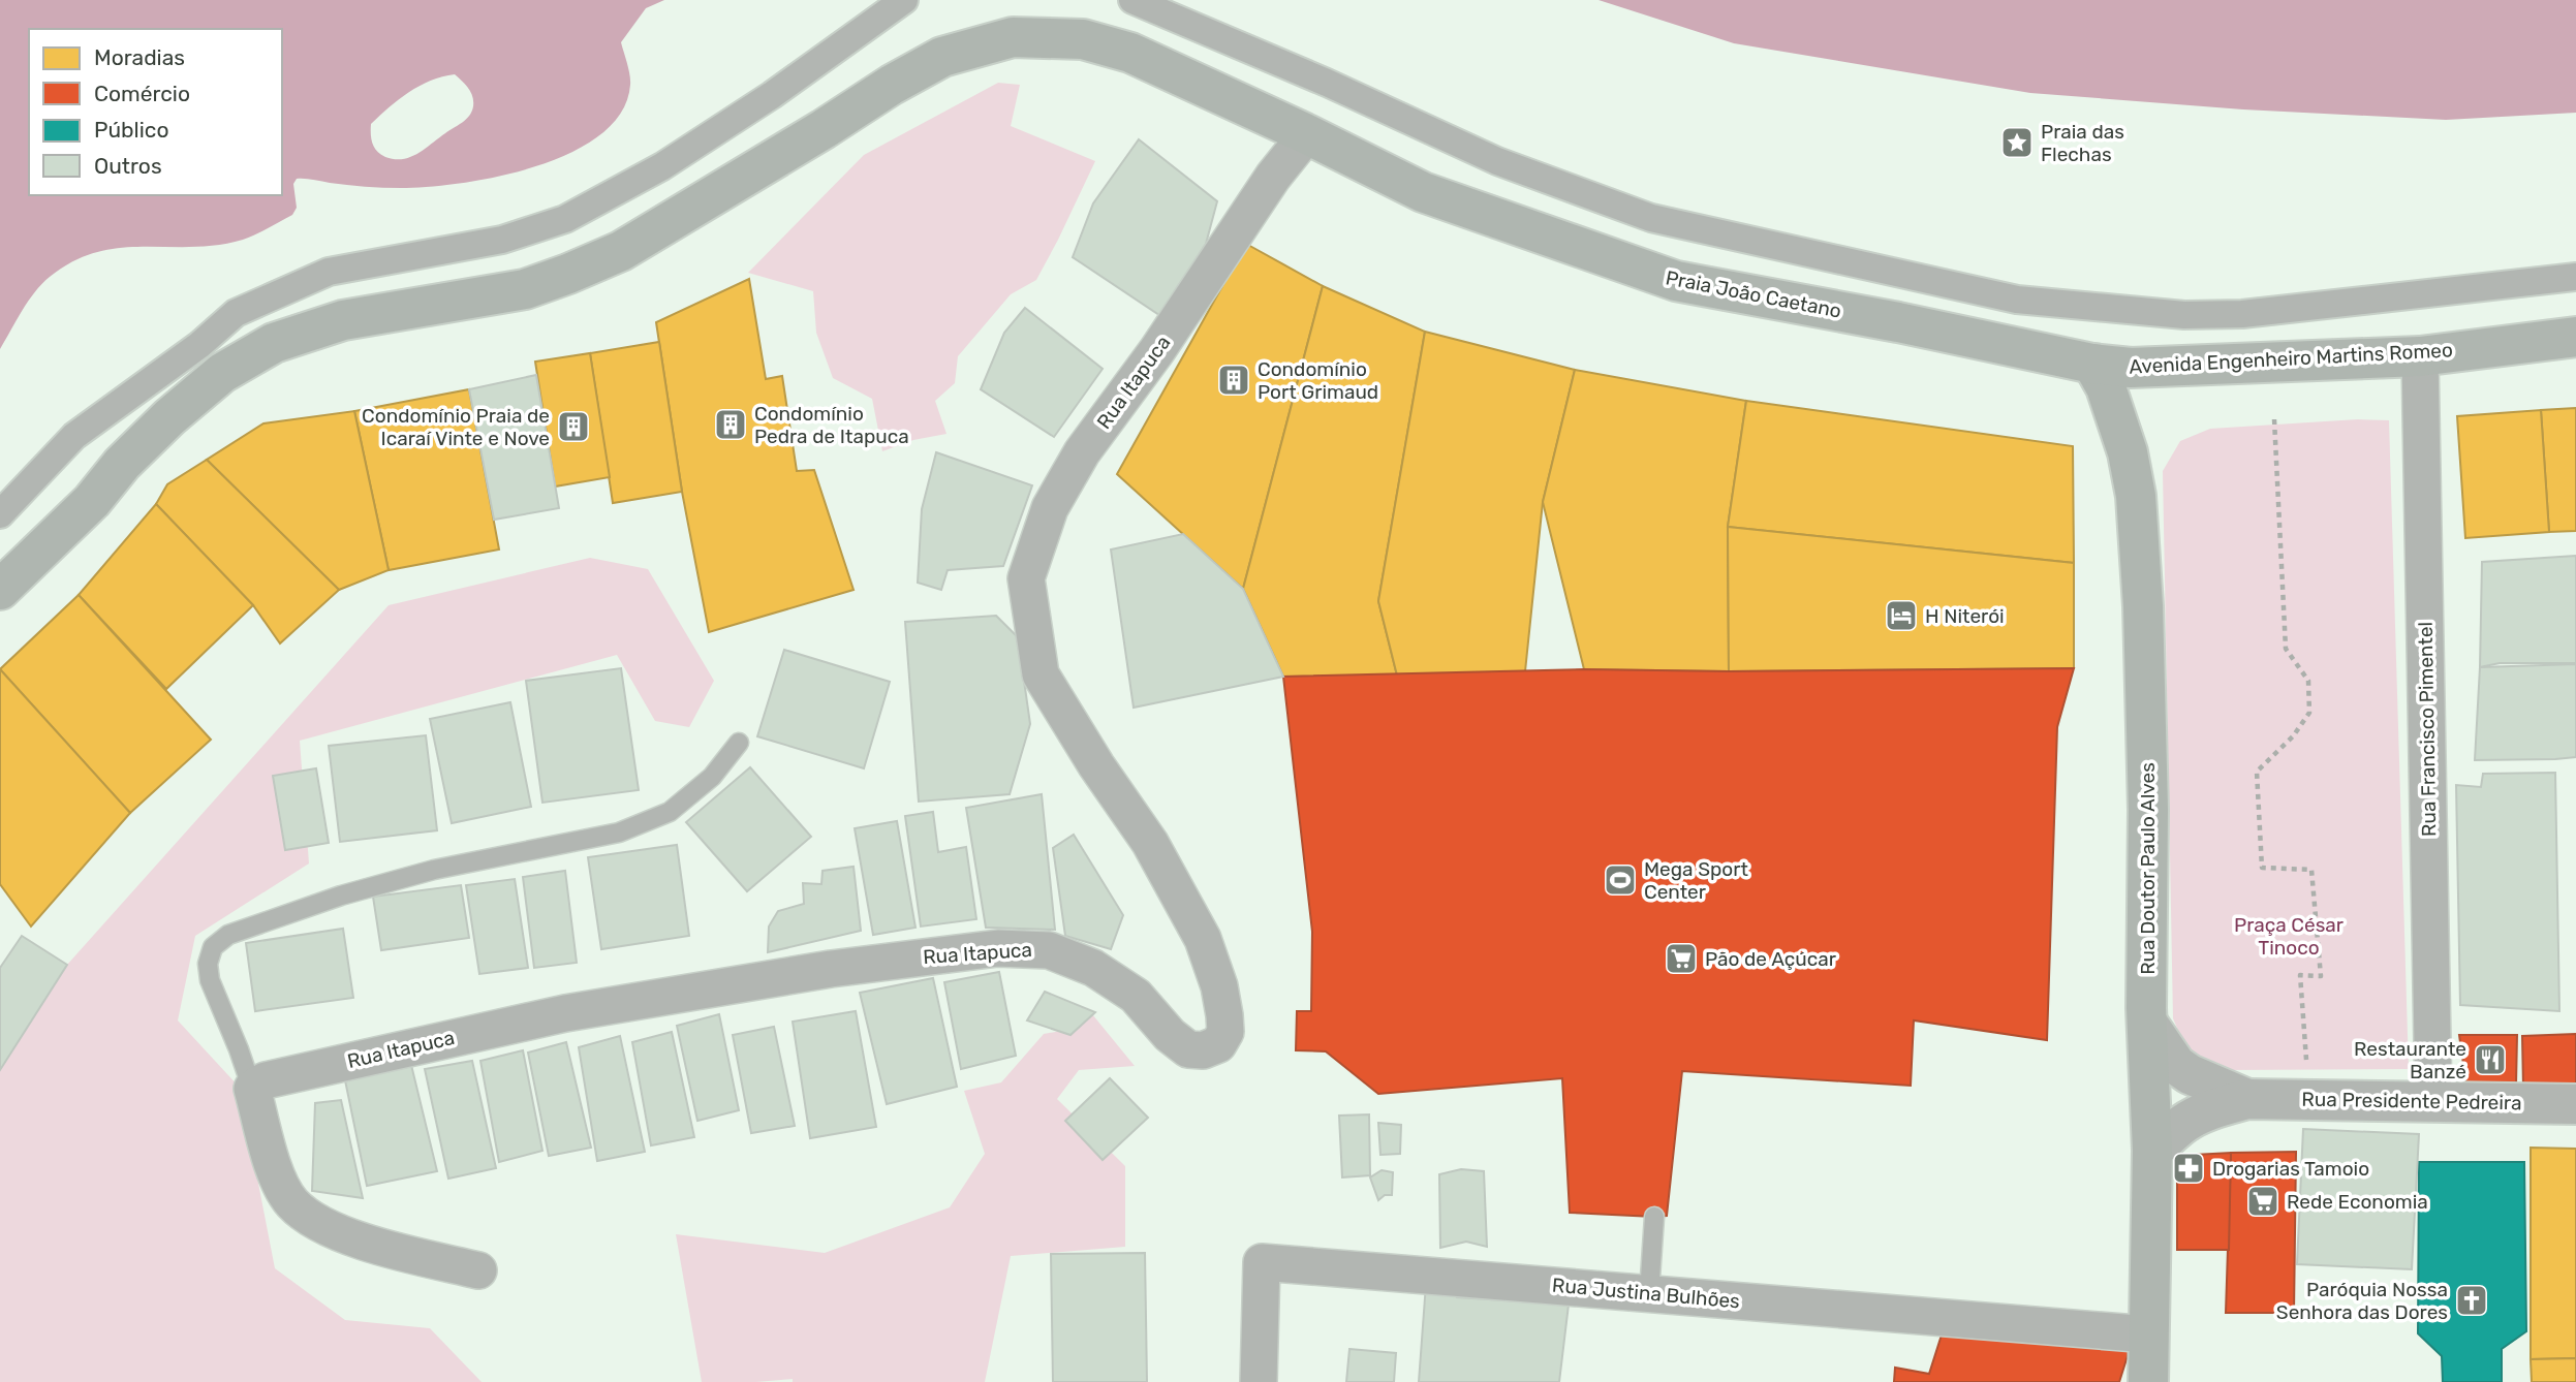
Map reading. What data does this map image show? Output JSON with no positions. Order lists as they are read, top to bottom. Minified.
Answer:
{"streets":{"main road":["Praia João Caetano","Avenida Engenheiro Martins Romeo","Rua Doutor Paulo Alves"],"street":["Rua Itapuca","Rua Francisco Pimentel","Rua Presidente Pedreira","Rua Justina Bulhões"]},"crossings":[["Praia João Caetano","Avenida Engenheiro Martins Romeo"],["Praia João Caetano","Rua Itapuca"],["Praia João Caetano","Rua Doutor Paulo Alves"],["Avenida Engenheiro Martins Romeo","Rua Francisco Pimentel"],["Avenida Engenheiro Martins Romeo","Rua Doutor Paulo Alves"],["Rua Francisco Pimentel","Rua Presidente Pedreira"],["Rua Doutor Paulo Alves","Rua Presidente Pedreira"],["Rua Doutor Paulo Alves","Rua Justina Bulhões"]],"parks":["Praça César Tinoco"],"places":{"place":["Praia das Flechas"],"building":["Condomínio Port Grimaud","Condomínio Pedra de Itapuca","Condomínio Praia de Icaraí Vinte e Nove"],"hotel":["H Niterói"],"sports":["Mega Sport Center"],"supermarket":["Pão de Açúcar","Rede Economia"],"restaurant":["Restaurante Banzé"],"pharmacy":["Drogarias Tamoio"],"church":["Paróquia Nossa Senhora das Dores"]},"legend":["Moradias","Comércio","Público","Outros"]}
